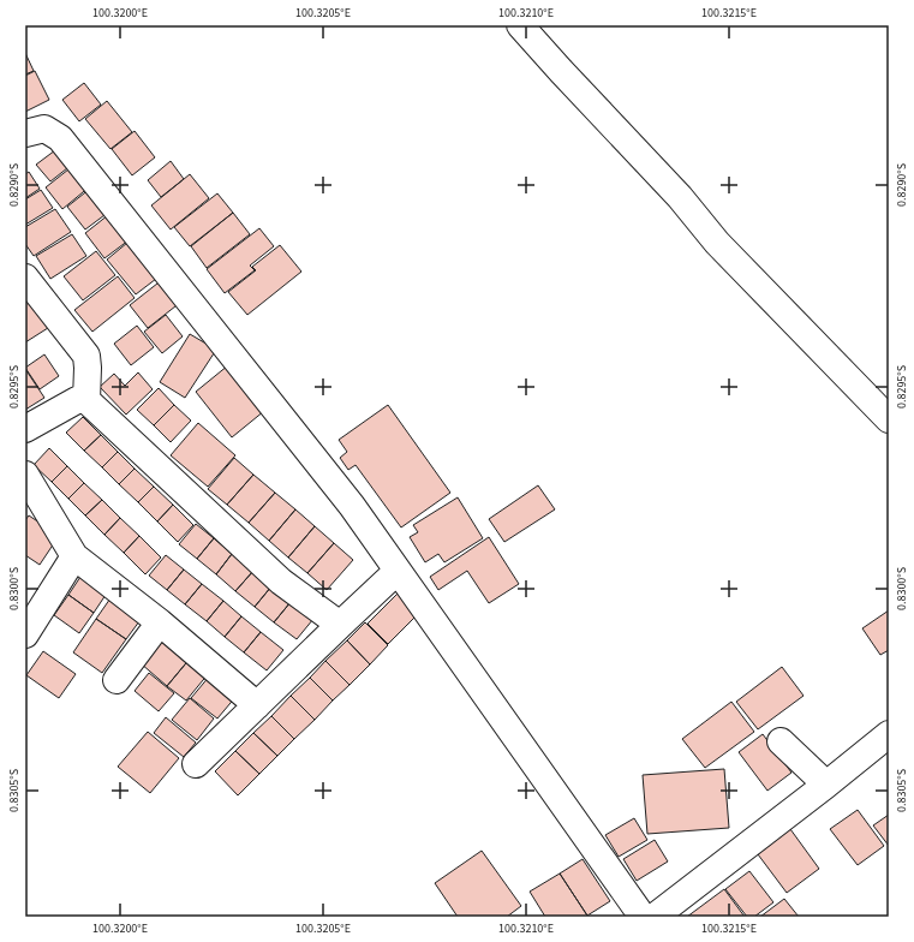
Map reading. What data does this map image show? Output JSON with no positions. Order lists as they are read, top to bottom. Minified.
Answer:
{"coordinates":["100.3200°E","100.3205°E","100.3210°E","100.3215°E","0.8290°S","0.8295°S","0.8300°S","0.8305°S"]}
